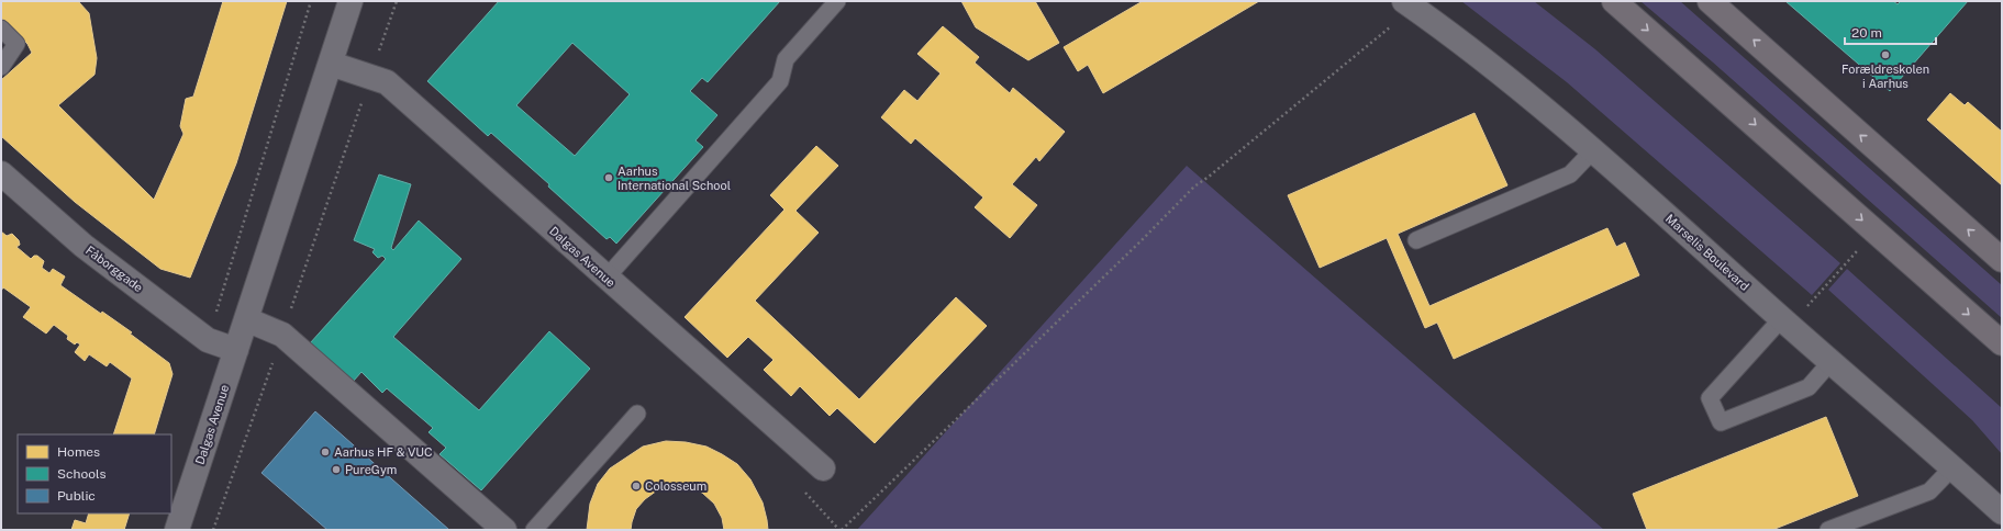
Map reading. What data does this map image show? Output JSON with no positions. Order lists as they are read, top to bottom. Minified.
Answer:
{"streets":{"street":["Marselis Boulevard","Dalgas Avenue","Fåborggade"]},"crossings":[["Dalgas Avenue","Fåborggade"]],"places":["Forældreskolen i Aarhus","Aarhus International School","Aarhus HF & VUC","PureGym","Colosseum"],"legend":["Homes","Schools","Public"],"scale_bar":"20 m"}
